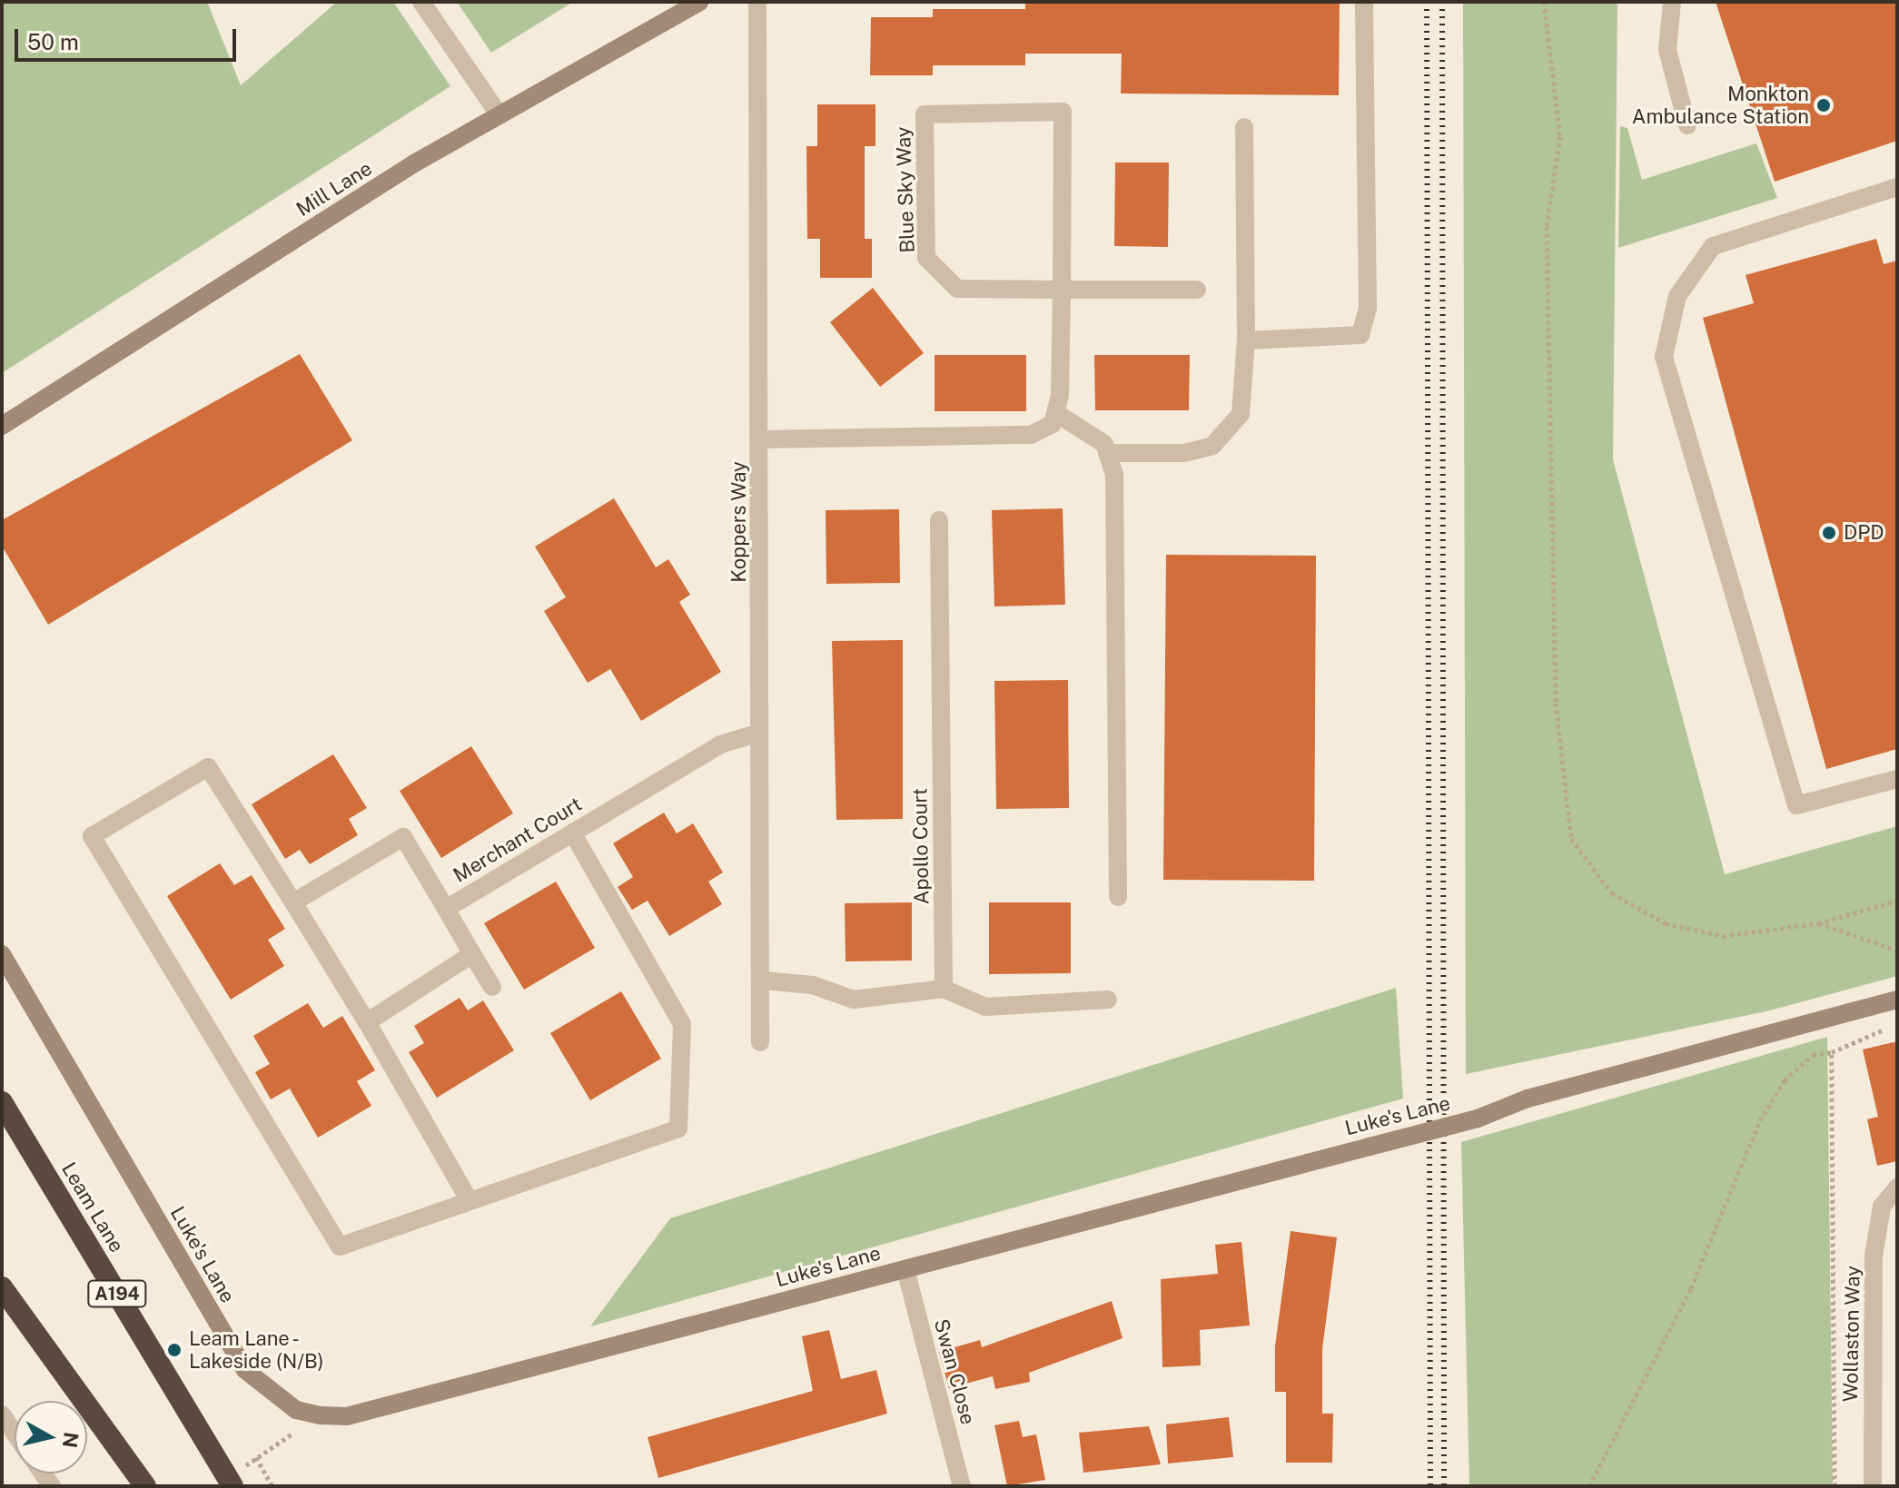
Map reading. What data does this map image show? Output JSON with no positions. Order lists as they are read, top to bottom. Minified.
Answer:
{"streets":{"highway":["Leam Lane","A194"],"street":["Mill Lane","Blue Sky Way","Koppers Way","Merchant Court","Apollo Court","Luke's Lane","Wollaston Way","Swan Close"]},"crossings":[["Koppers Way","Merchant Court"],["Luke's Lane","Swan Close"]],"places":["Monkton Ambulance Station","DPD","Leam Lane - Lakeside (N/B)"],"scale_bar":"50 m","north":"right"}
